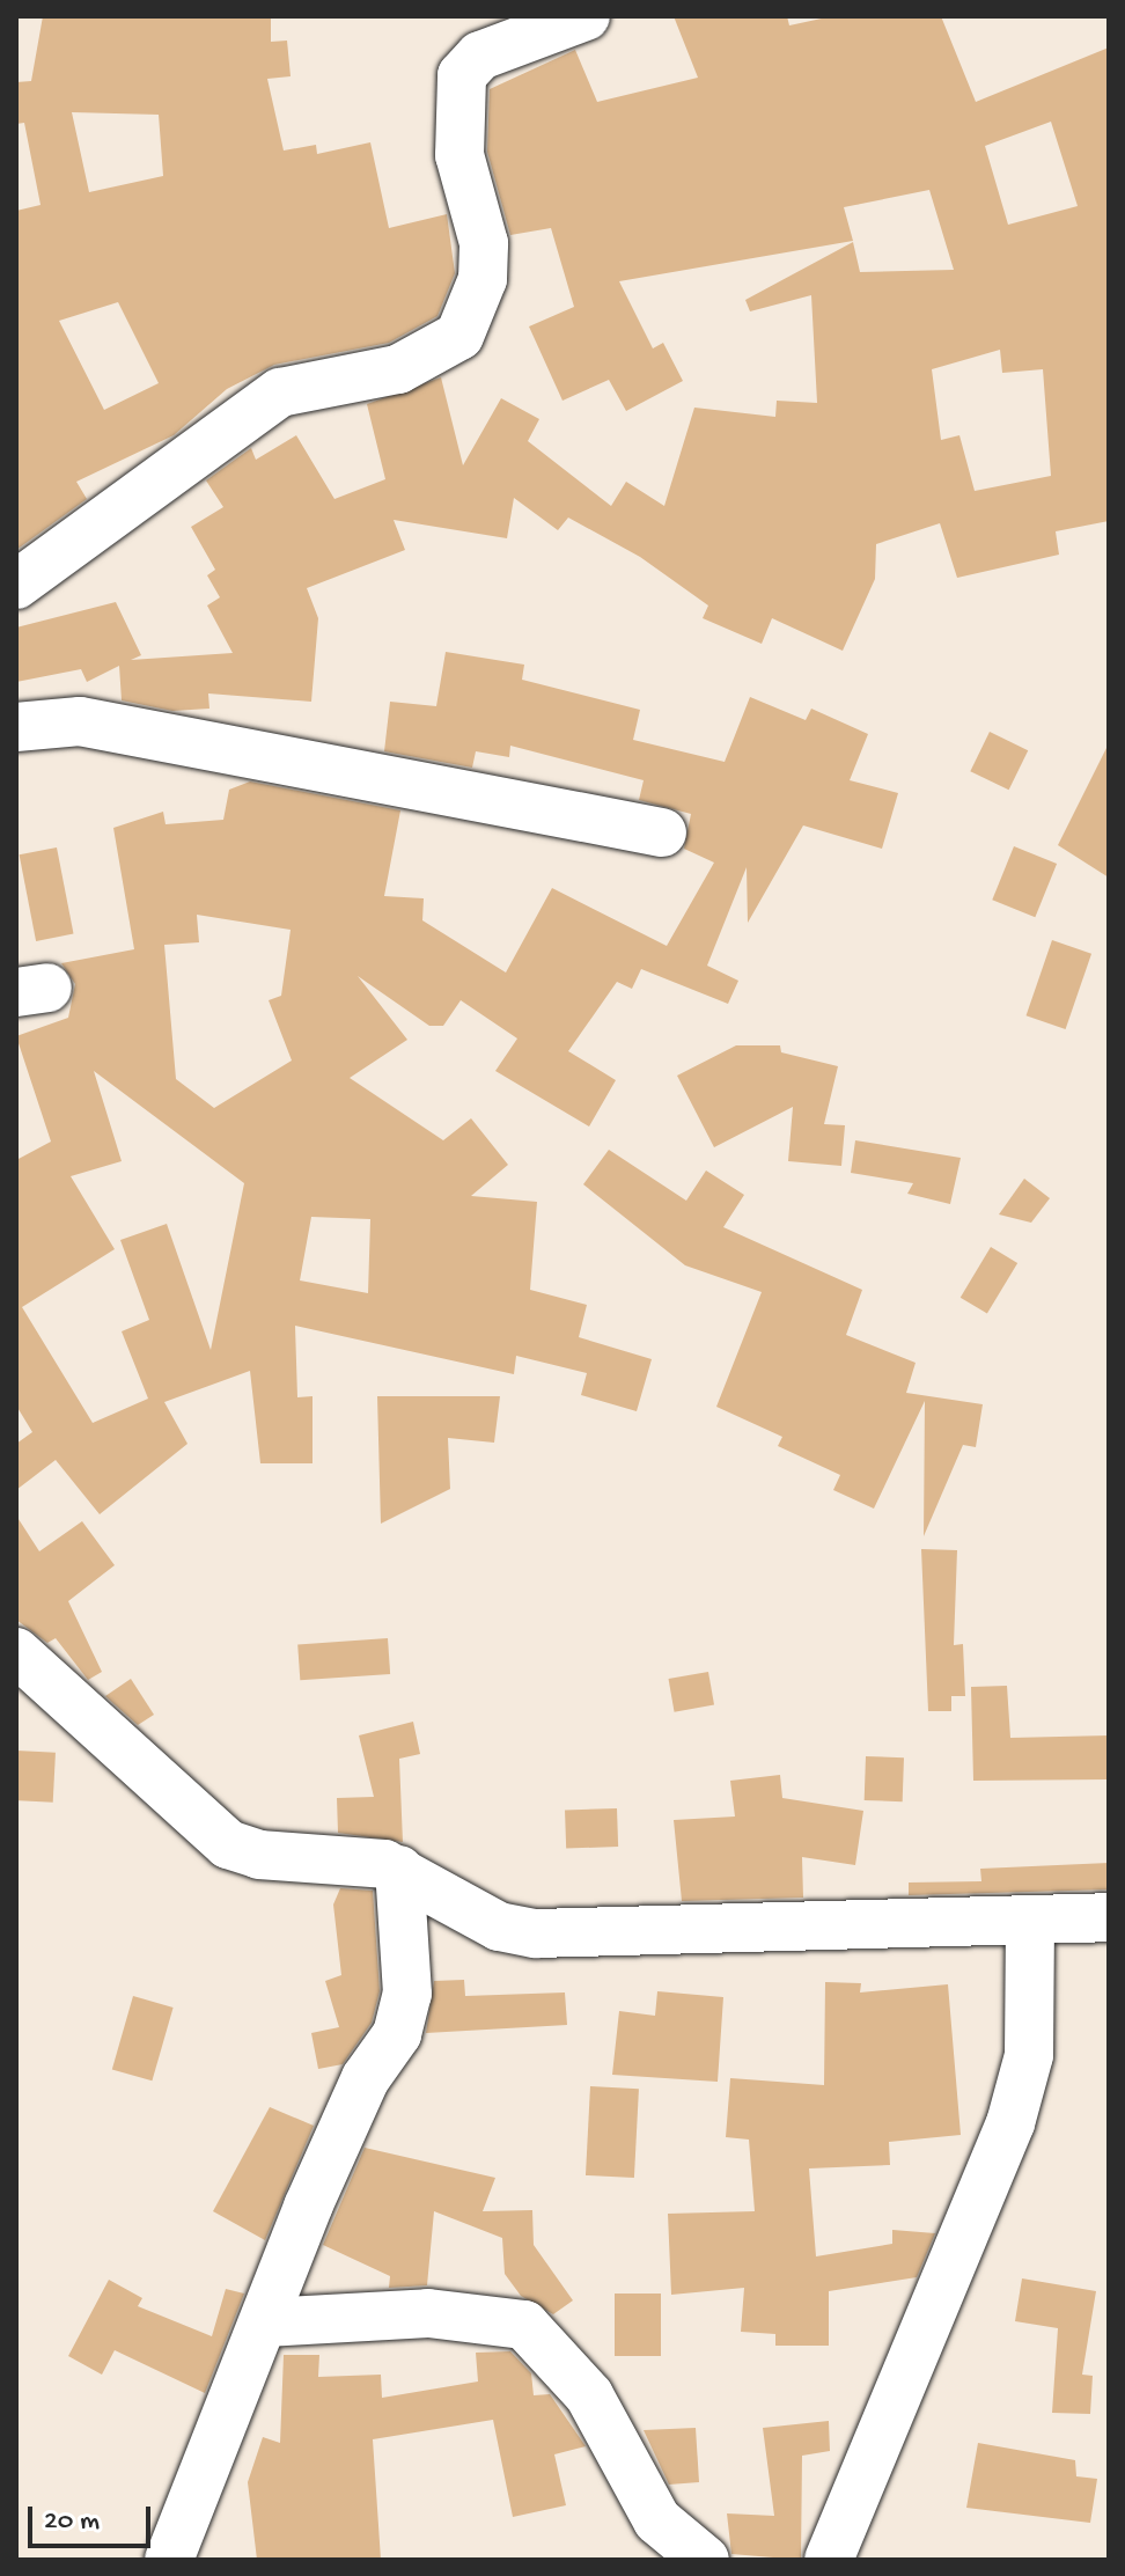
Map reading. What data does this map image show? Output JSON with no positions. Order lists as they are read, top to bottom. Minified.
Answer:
{"scale_bar":"20 m"}
